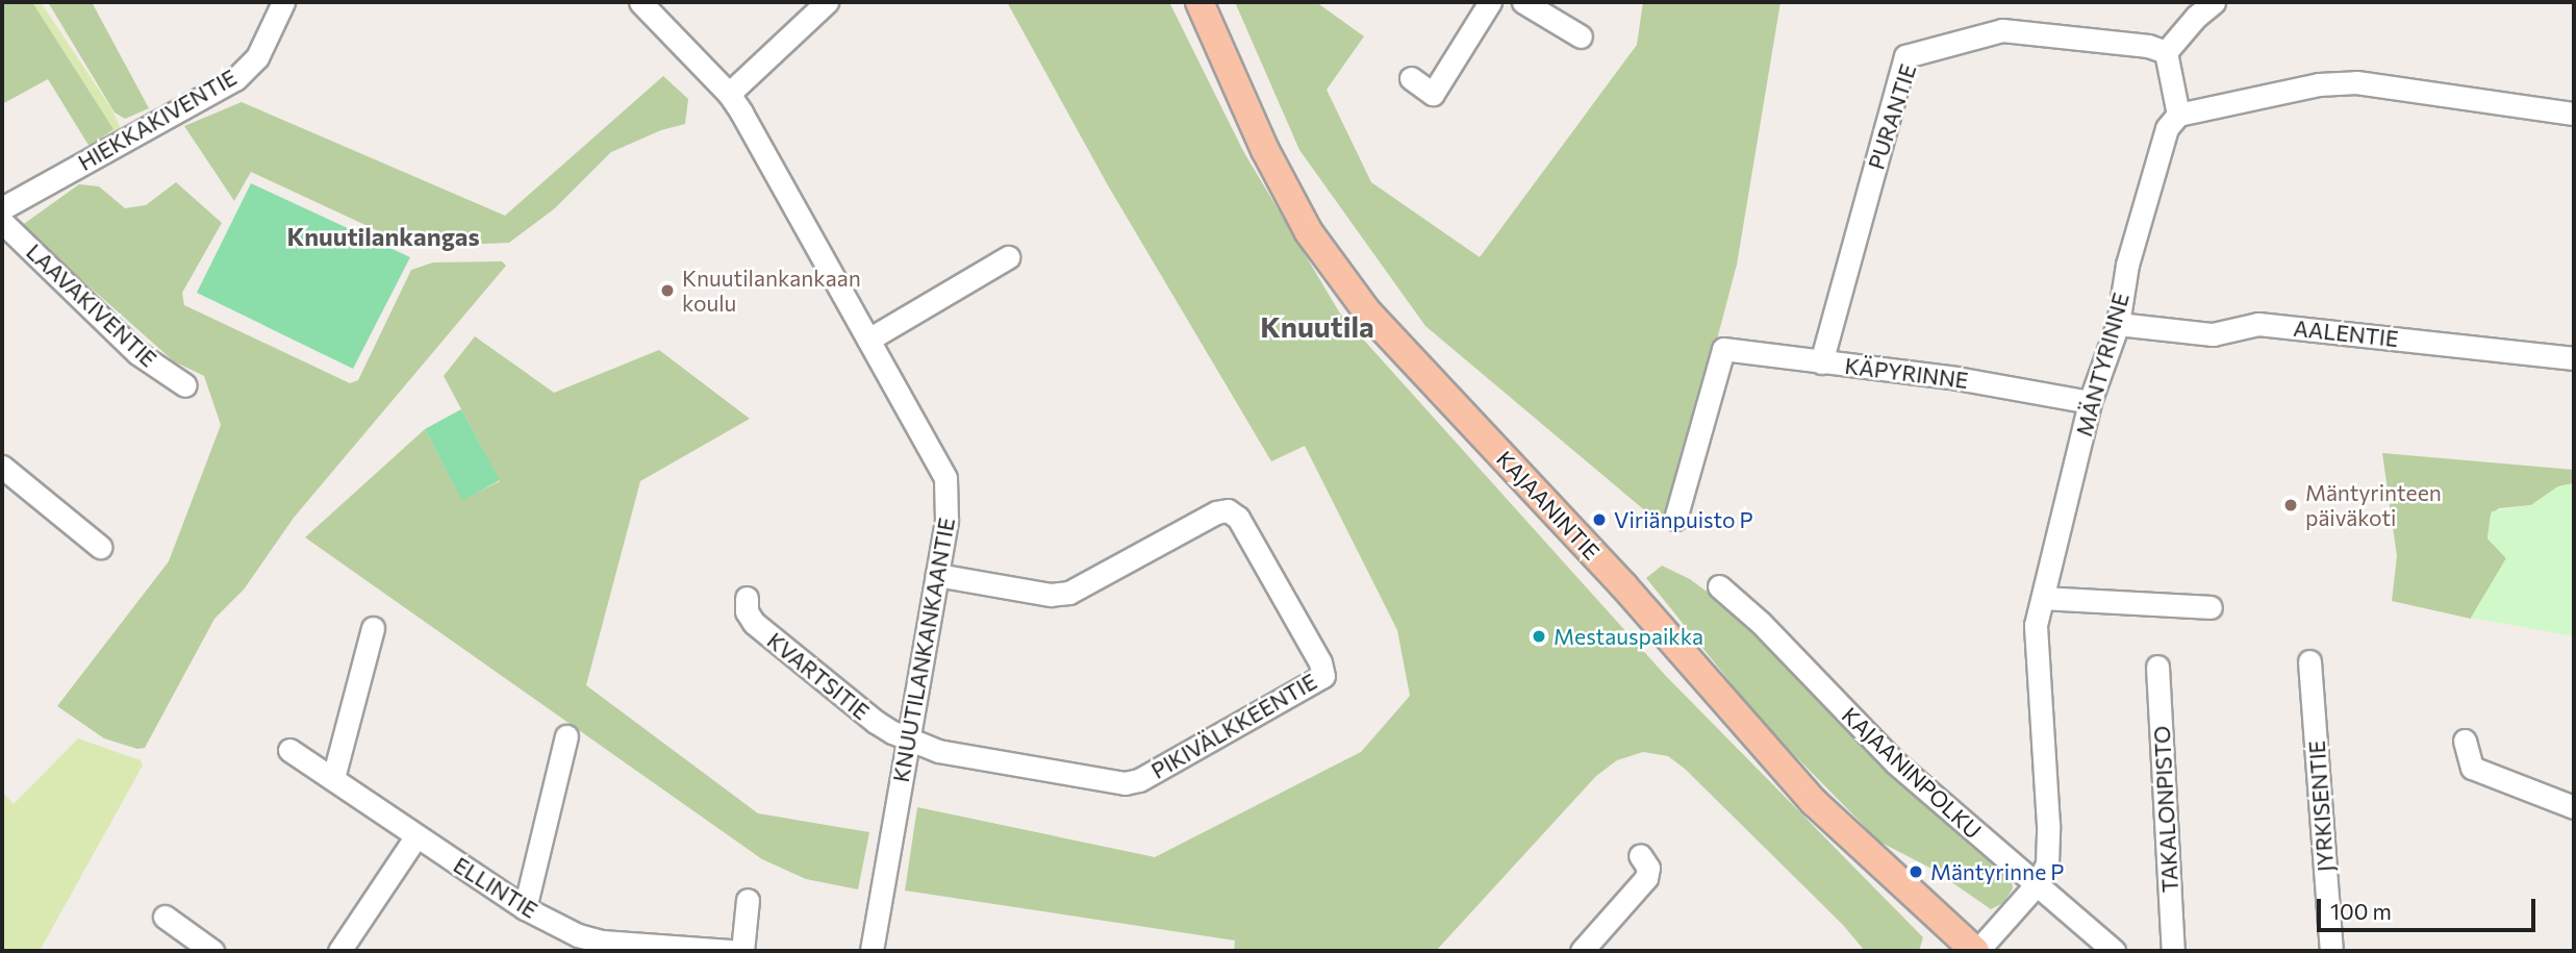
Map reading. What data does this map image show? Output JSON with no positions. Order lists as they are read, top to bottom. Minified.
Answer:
{"streets":{"main road":["KAJAANINTIE"],"street":["PURANTIE","HIEKKAKIVENTIE","LAAVAKIVENTIE","AALENTIE","MÄNTYRINNE","KÄPYRINNE","KNUUTILANKANKAANTIE","KVARTSITIE","PIKIVÄLKKEENTIE","KAJAANINPOLKU","JYRKISENTIE","TAKALONPISTO","ELLINTIE"]},"crossings":[["PURANTIE","KÄPYRINNE"],["AALENTIE","MÄNTYRINNE"],["MÄNTYRINNE","KÄPYRINNE"],["MÄNTYRINNE","KAJAANINTIE"],["MÄNTYRINNE","KAJAANINPOLKU"],["KNUUTILANKANKAANTIE","KVARTSITIE"],["KNUUTILANKANKAANTIE","PIKIVÄLKKEENTIE"],["KVARTSITIE","PIKIVÄLKKEENTIE"]],"districts":["Knuutilankangas","Knuutila"],"places":["Knuutilankankaan koulu","Mäntyrinteen päiväkoti","Viriänpuisto P","Mestauspaikka","Mäntyrinne P"],"scale_bar":"100 m"}
